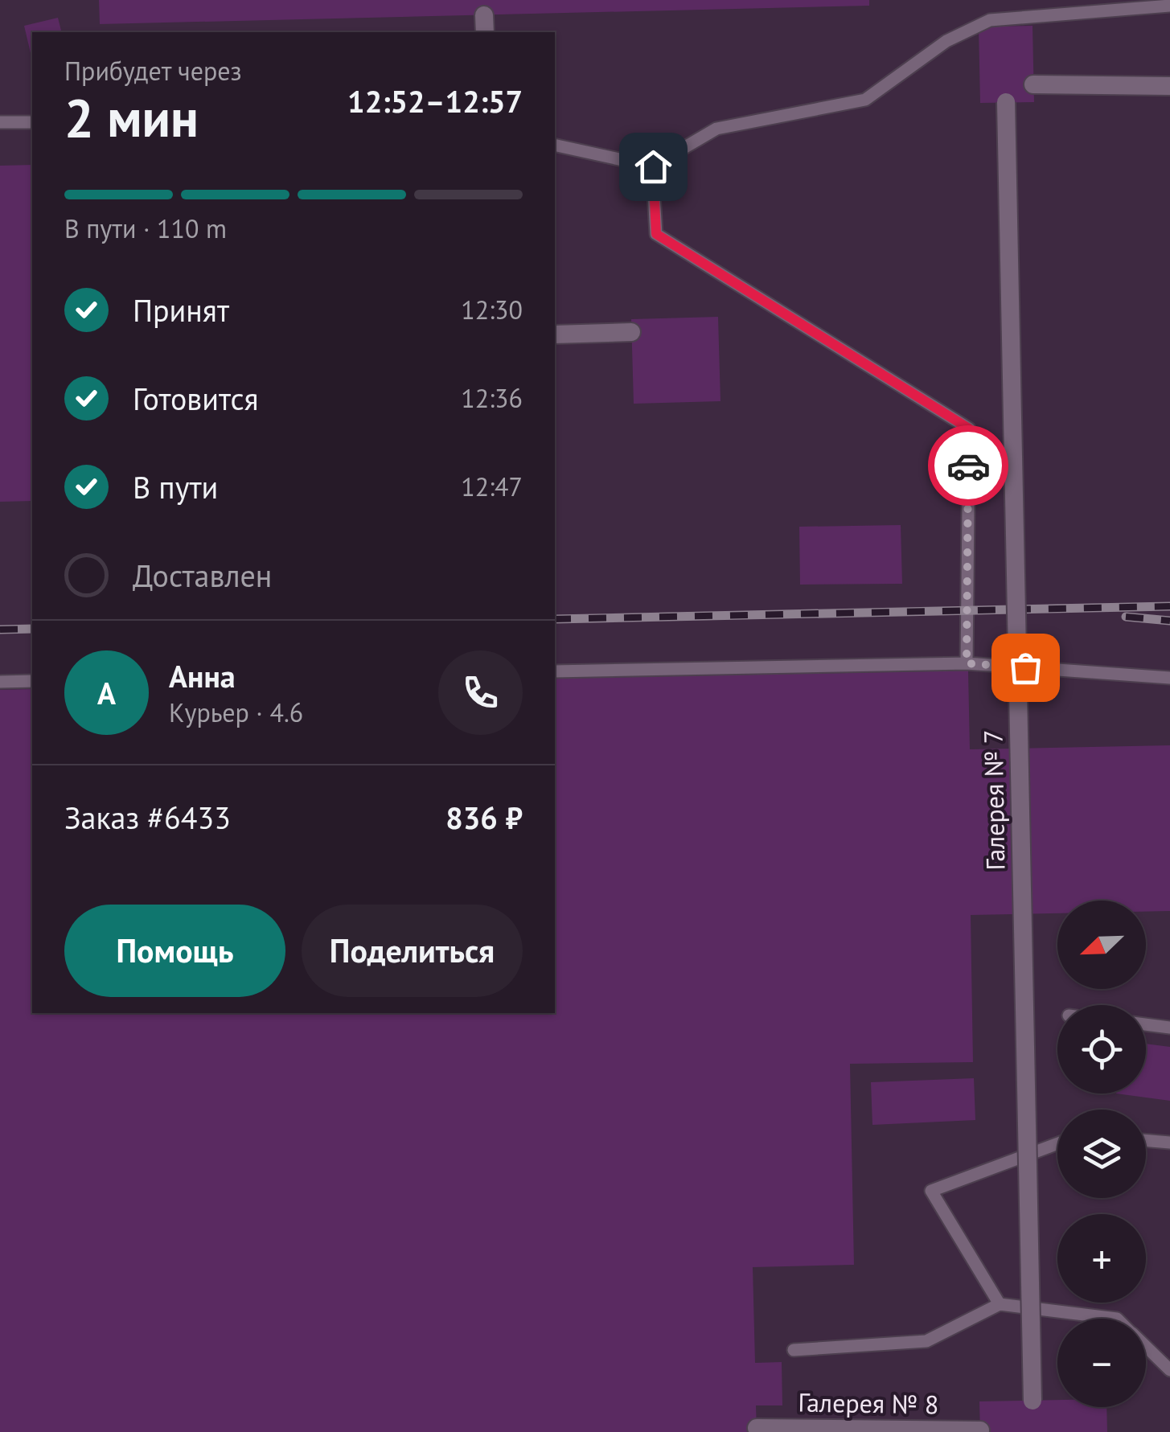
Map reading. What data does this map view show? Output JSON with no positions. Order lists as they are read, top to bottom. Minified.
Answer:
{"streets":{"street":["Галерея № 7","Галерея № 8"]},"north":"bottom left","page":{"heading":["2 мин","Прибудет через","12:52–12:57"],"panel":["Анна","Курьер · 4.6","Заказ #6433","836 ₽"],"bar":"В пути · 110 m","list":[["Принят","12:30"],["Готовится","12:36"],["В пути","12:47"],"Доставлен"],"round":"А","buttons":["Помощь","Поделиться"],"map_buttons":["+","−"]}}
